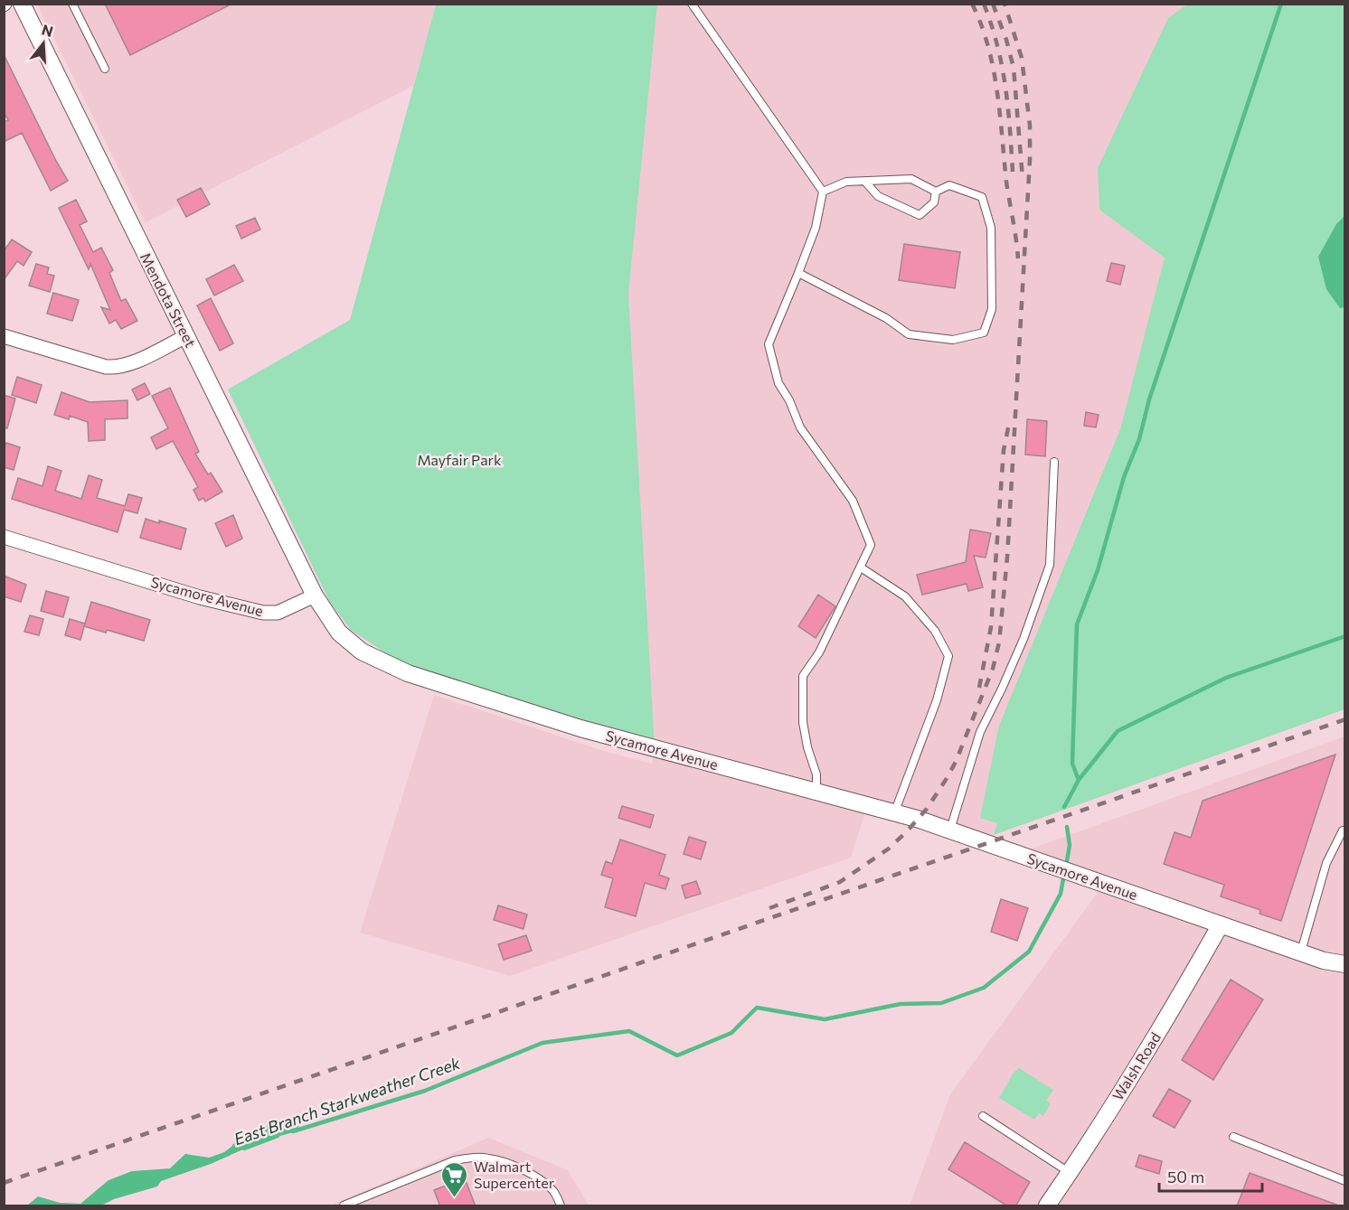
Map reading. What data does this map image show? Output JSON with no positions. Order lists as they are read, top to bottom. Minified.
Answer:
{"streets":{"street":["Mendota Street","Sycamore Avenue","Walsh Road"]},"crossings":[["Mendota Street","Sycamore Avenue"],["Sycamore Avenue","Walsh Road"]],"water":["East Branch Starkweather Creek"],"parks":["Mayfair Park"],"places":{"supermarket":["Walmart Supercenter"]},"scale_bar":"50 m","north":"top"}
